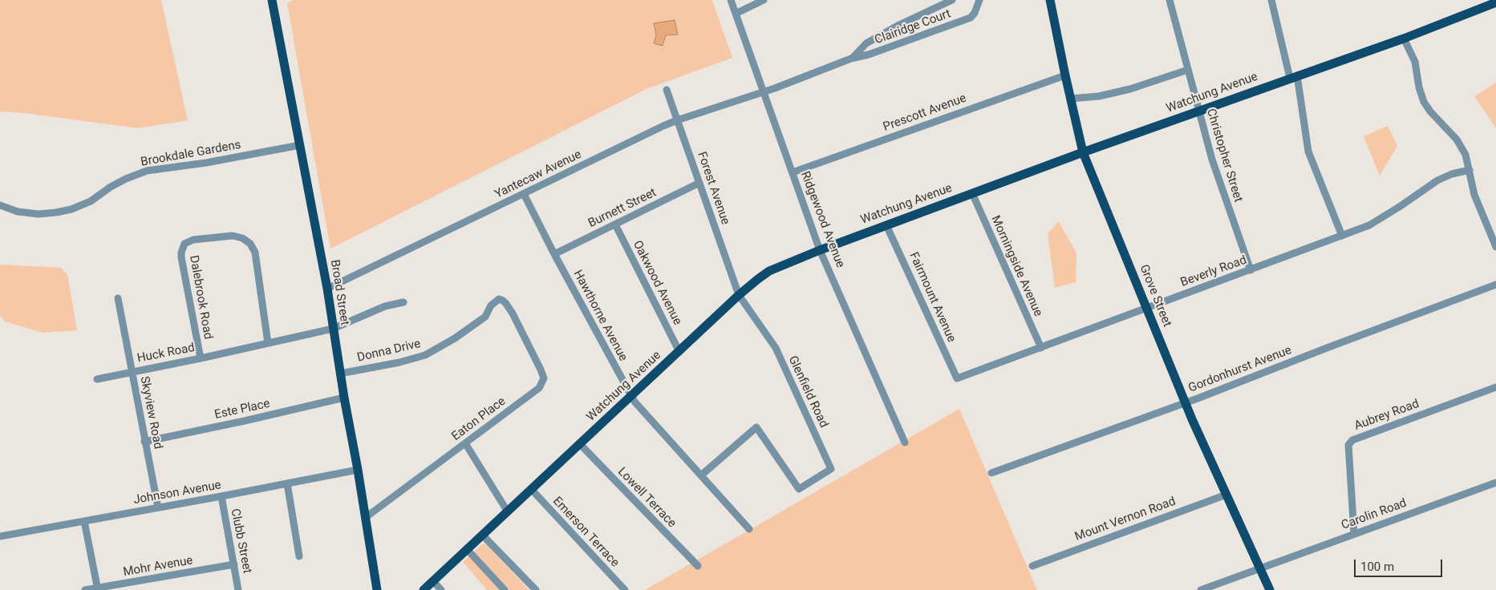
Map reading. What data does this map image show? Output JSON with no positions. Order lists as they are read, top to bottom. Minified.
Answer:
{"streets":{"main road":["Watchung Avenue","Broad Street","Grove Street"],"street":["Clairidge Court","Prescott Avenue","Brookdale Gardens","Christopher Street","Yantecaw Avenue","Forest Avenue","Burnett Street","Ridgewood Avenue","Morningside Avenue","Beverly Road","Oakwood Avenue","Dalebrook Road","Fairmount Avenue","Hawthorne Avenue","Donna Drive","Huck Road","Gordonhurst Avenue","Glenfield Road","Este Place","Skyview Road","Aubrey Road","Eaton Place","Johnson Avenue","Lowell Terrace","Carolin Road","Mount Vernon Road","Emerson Terrace","Clubb Street","Mohr Avenue"]},"crossings":[["Clairidge Court","Yantecaw Avenue"],["Clairidge Court","Ridgewood Avenue"],["Watchung Avenue","Christopher Street"],["Watchung Avenue","Forest Avenue"],["Watchung Avenue","Ridgewood Avenue"],["Watchung Avenue","Morningside Avenue"],["Watchung Avenue","Oakwood Avenue"],["Watchung Avenue","Grove Street"],["Watchung Avenue","Fairmount Avenue"],["Watchung Avenue","Hawthorne Avenue"],["Watchung Avenue","Glenfield Road"],["Watchung Avenue","Lowell Terrace"],["Watchung Avenue","Emerson Terrace"],["Prescott Avenue","Ridgewood Avenue"],["Prescott Avenue","Grove Street"],["Brookdale Gardens","Broad Street"],["Christopher Street","Beverly Road"],["Yantecaw Avenue","Forest Avenue"],["Yantecaw Avenue","Ridgewood Avenue"],["Yantecaw Avenue","Broad Street"],["Yantecaw Avenue","Hawthorne Avenue"],["Forest Avenue","Burnett Street"],["Forest Avenue","Glenfield Road"],["Burnett Street","Oakwood Avenue"],["Burnett Street","Hawthorne Avenue"],["Morningside Avenue","Beverly Road"],["Beverly Road","Grove Street"],["Beverly Road","Fairmount Avenue"],["Broad Street","Donna Drive"],["Broad Street","Huck Road"],["Broad Street","Este Place"],["Broad Street","Eaton Place"],["Broad Street","Johnson Avenue"],["Grove Street","Gordonhurst Avenue"],["Grove Street","Carolin Road"],["Grove Street","Mount Vernon Road"],["Dalebrook Road","Huck Road"],["Hawthorne Avenue","Glenfield Road"],["Donna Drive","Eaton Place"],["Huck Road","Skyview Road"],["Este Place","Skyview Road"],["Skyview Road","Johnson Avenue"],["Aubrey Road","Carolin Road"],["Johnson Avenue","Clubb Street"],["Clubb Street","Mohr Avenue"]],"scale_bar":"100 m"}
